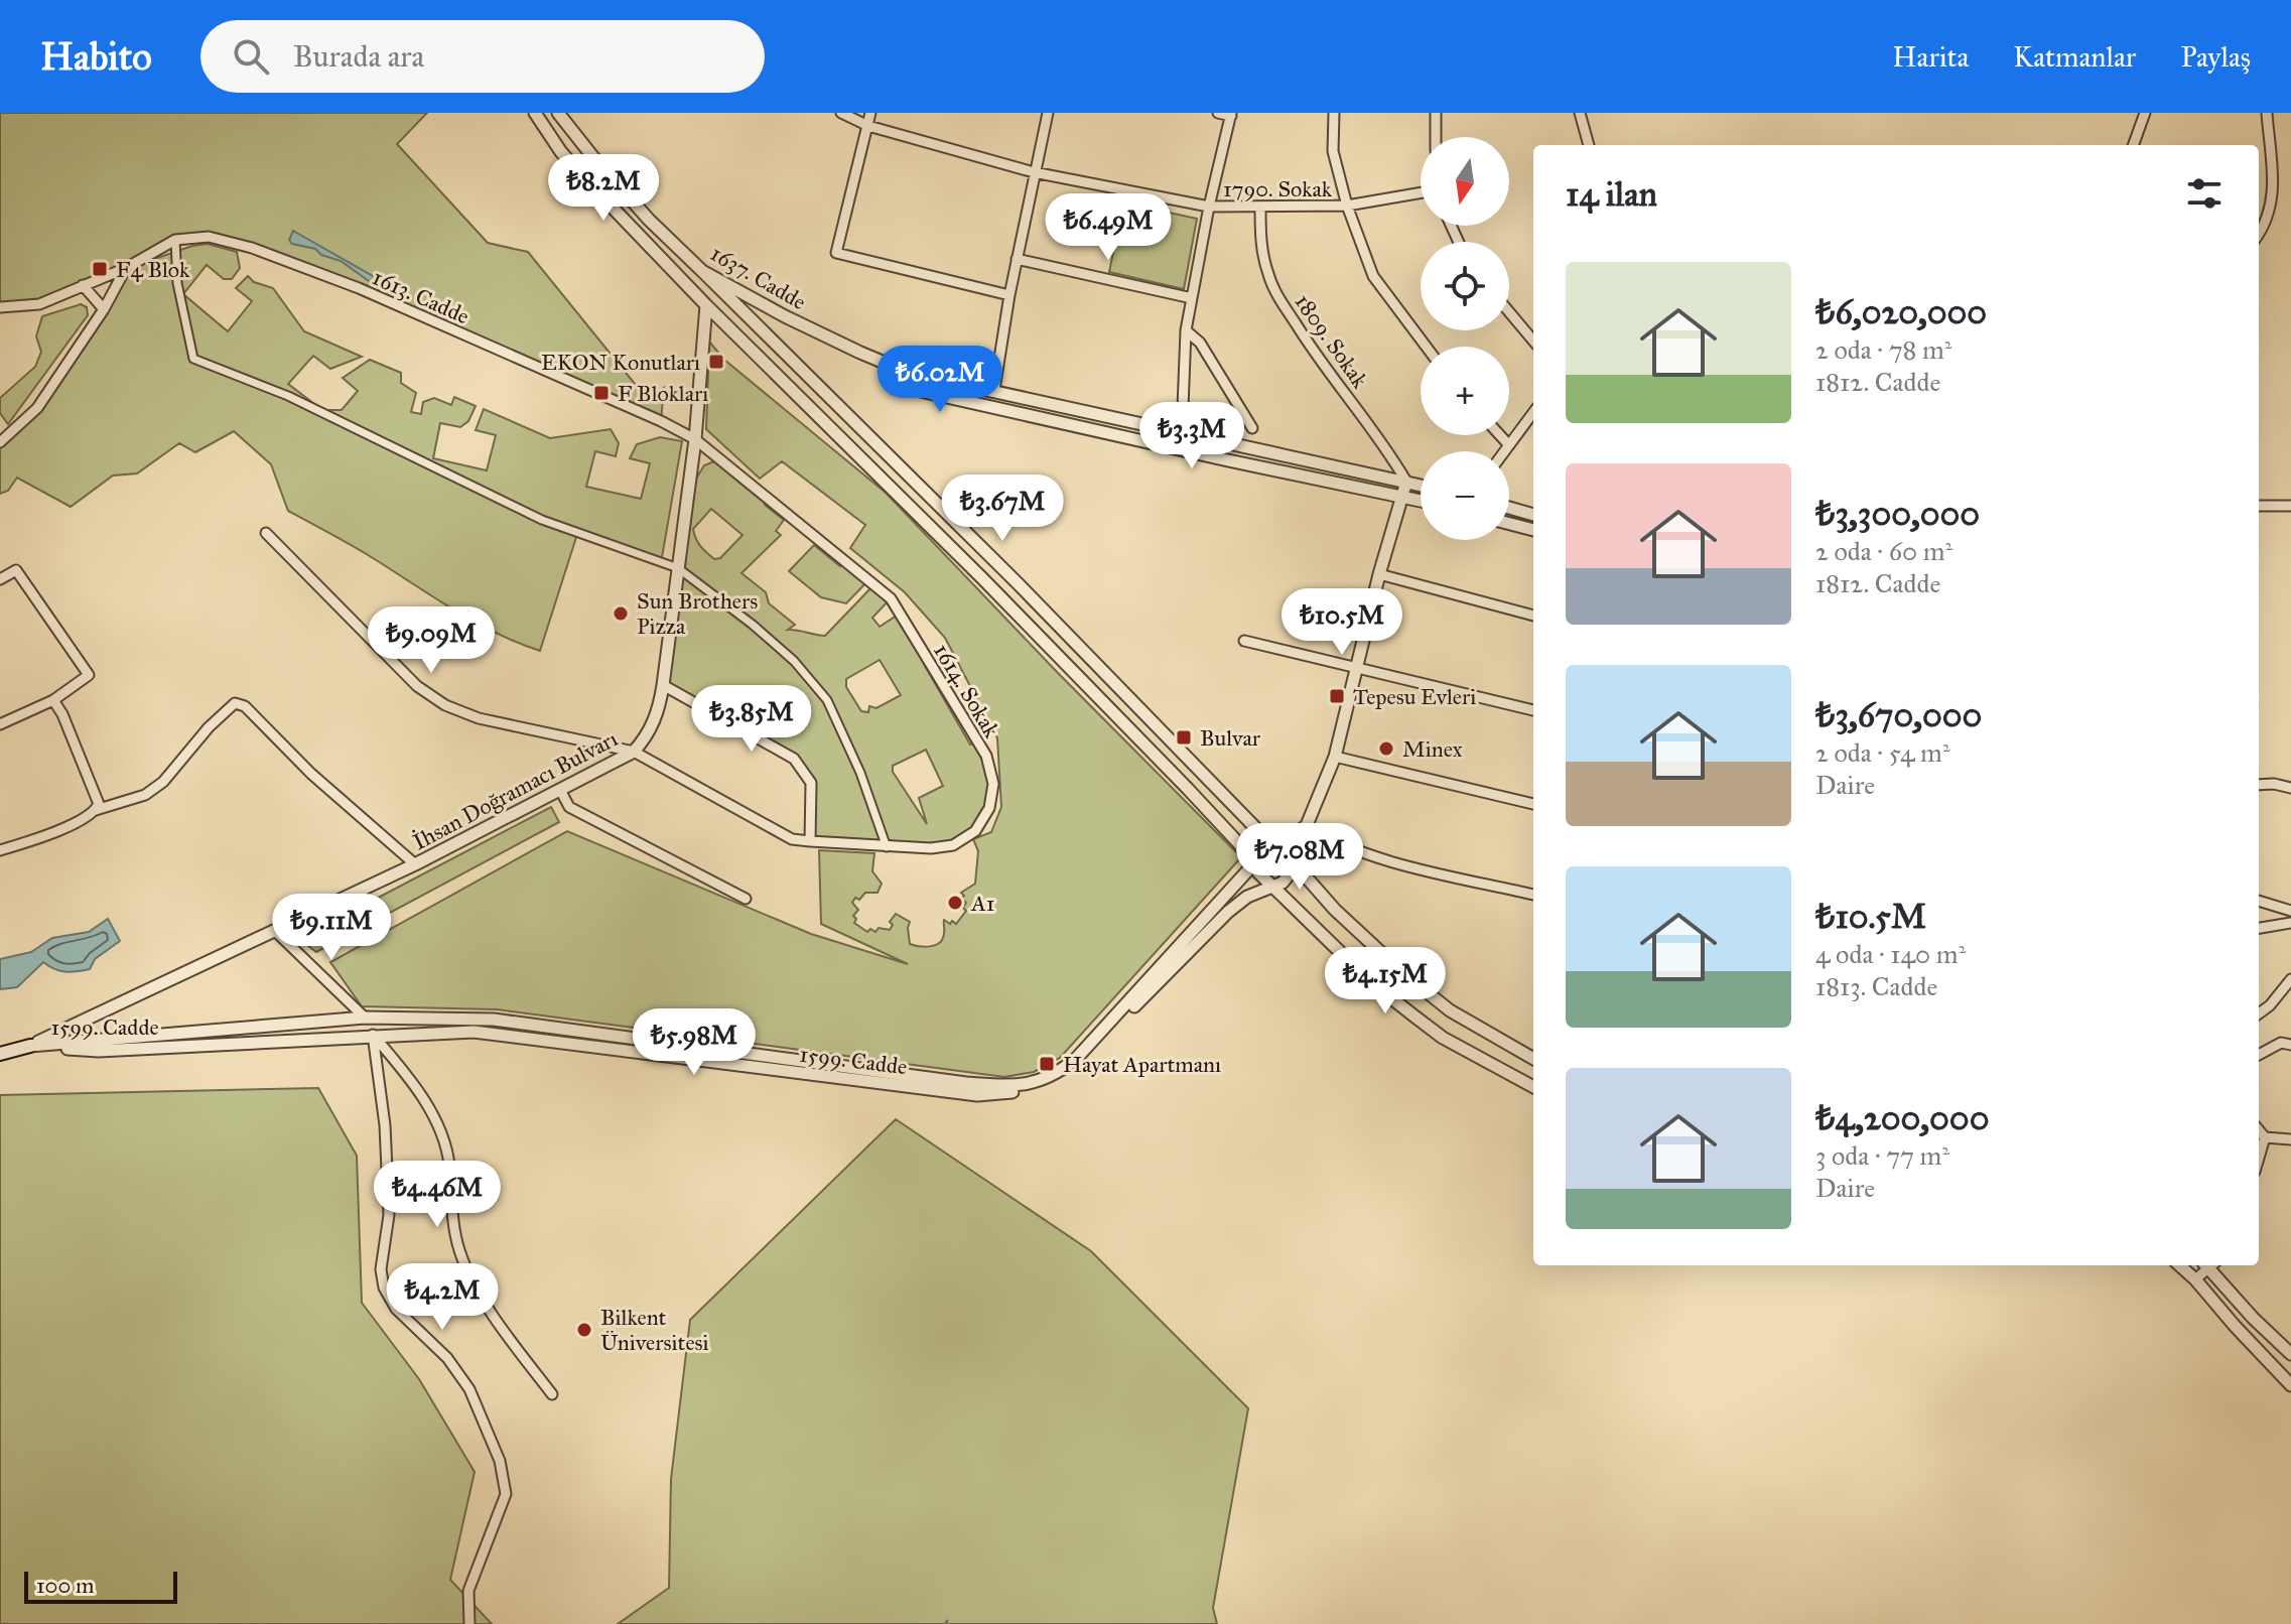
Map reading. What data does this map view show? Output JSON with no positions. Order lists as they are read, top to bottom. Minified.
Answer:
{"streets":{"main road":["İhsan Doğramacı Bulvarı"],"street":["1790. Sokak","1637. Cadde","1613. Cadde","1809. Sokak","1614. Sokak","1599. Cadde"]},"crossings":[["1790. Sokak","1809. Sokak"],["1637. Cadde","1809. Sokak"],["1637. Cadde","İhsan Doğramacı Bulvarı"],["1637. Cadde","1599. Cadde"],["1613. Cadde","1614. Sokak"],["1613. Cadde","İhsan Doğramacı Bulvarı"],["1614. Sokak","İhsan Doğramacı Bulvarı"],["İhsan Doğramacı Bulvarı","1599. Cadde"]],"places":{"transit":["F4 Blok","EKON Konutları","F Blokları","Tepesu Evleri","Bulvar","Hayat Apartmanı"],"other":["Sun Brothers Pizza","Minex","A1","Bilkent Üniversitesi"]},"scale_bar":"100 m","north":"bottom","page":{"header":"Habito","search":"Burada ara","nav":["Harita","Katmanlar","Paylaş"],"map_buttons":["+","−"],"heading":"14 ilan","price":["₺8.2M","₺6.49M","₺6.02M","₺3.3M","₺3.67M","₺10.5M","₺9.09M","₺3.85M","₺7.08M","₺9.11M","₺4.15M","₺5.98M","₺4.46M","₺4.2M"],"list":[{"name":"₺6,020,000","note":"2 oda · 78 m² · 1812. Cadde"},{"name":"₺3,300,000","note":"2 oda · 60 m² · 1812. Cadde"},{"name":"₺3,670,000","note":"2 oda · 54 m² · Daire"},{"name":"₺10.5M","note":"4 oda · 140 m² · 1813. Cadde"},{"name":"₺4,200,000","note":"3 oda · 77 m² · Daire"}],"scale":"100 m"}}
